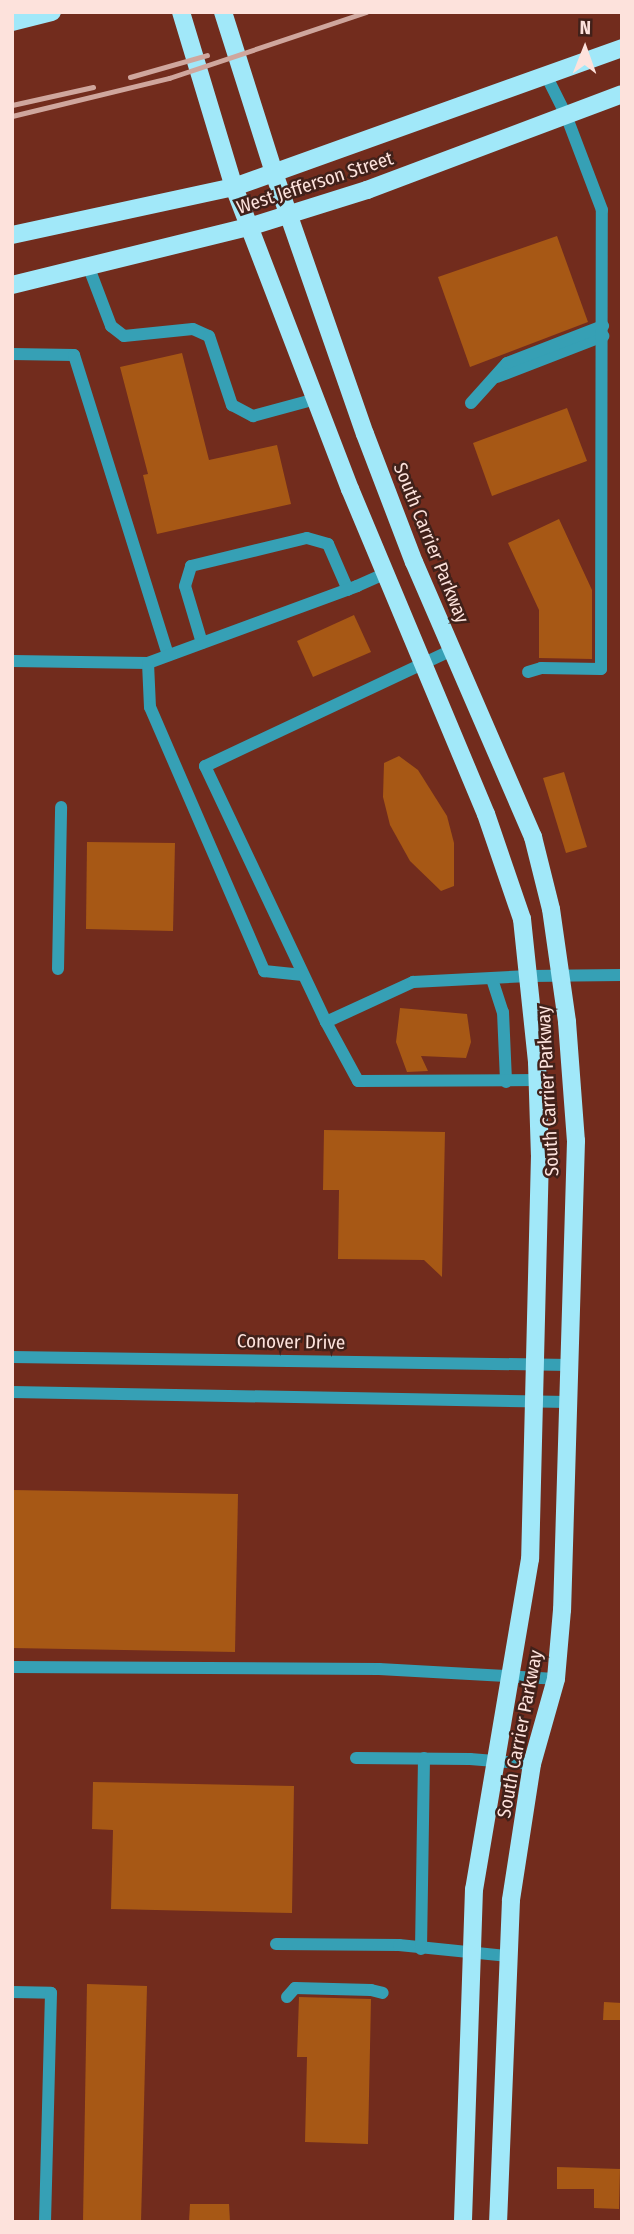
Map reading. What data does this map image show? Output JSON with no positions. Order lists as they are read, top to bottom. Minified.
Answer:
{"streets":{"main road":["West Jefferson Street","South Carrier Parkway"],"street":["Conover Drive"]},"crossings":[["West Jefferson Street","South Carrier Parkway"],["South Carrier Parkway","Conover Drive"]],"north":"top"}
